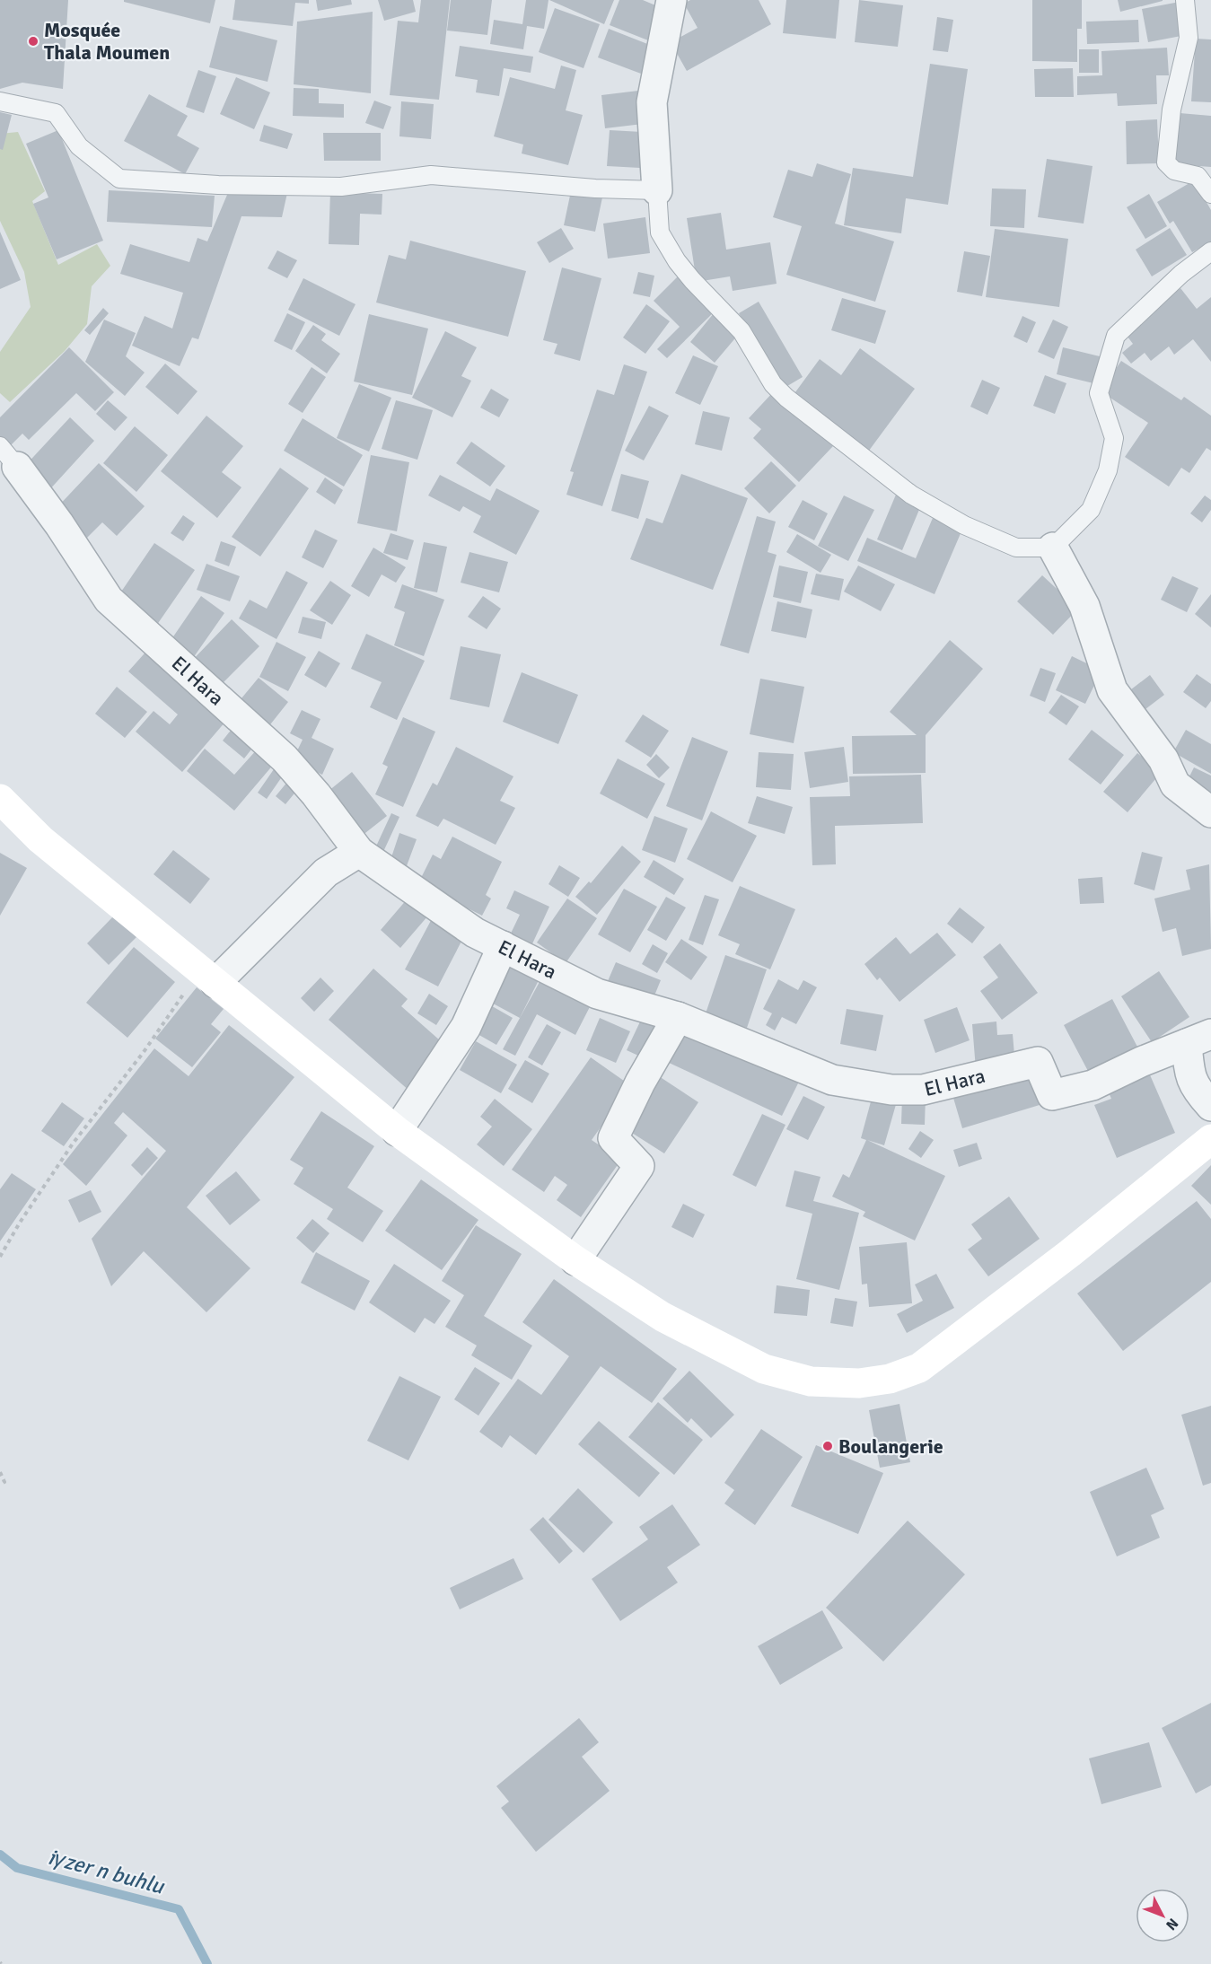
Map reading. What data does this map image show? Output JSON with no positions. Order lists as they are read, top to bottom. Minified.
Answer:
{"streets":{"street":["El Hara"]},"water":["iγzer n buhlu"],"places":["Mosquée Thala Moumen","Boulangerie"],"north":"bottom right"}
